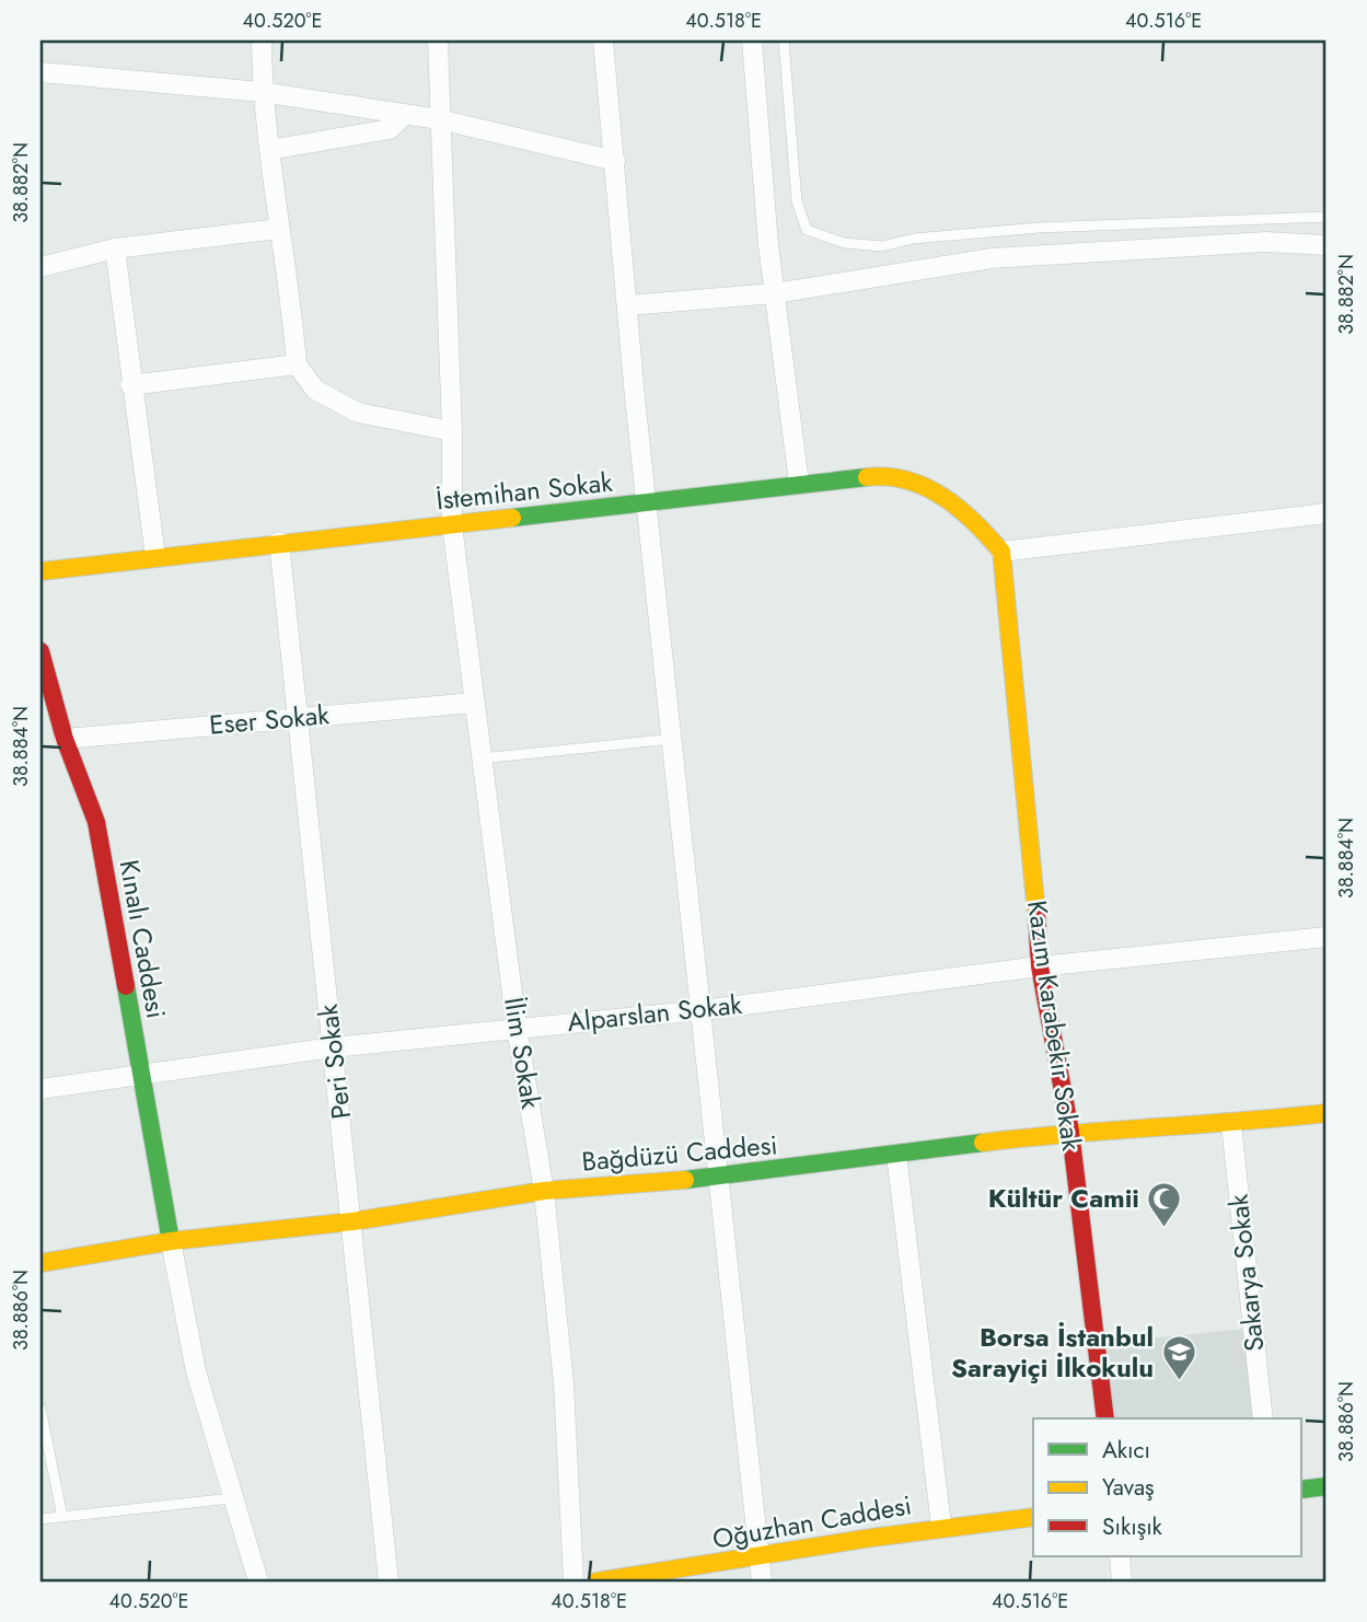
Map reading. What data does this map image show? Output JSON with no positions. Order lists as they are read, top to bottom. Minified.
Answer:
{"streets":{"street":["İstemihan Sokak","Eser Sokak","Kınalı Caddesi","Alparslan Sokak","Kazım Karabekir Sokak","İlim Sokak","Peri Sokak","Bağdüzü Caddesi","Sakarya Sokak","Oğuzhan Caddesi"]},"crossings":[["İstemihan Sokak","Kazım Karabekir Sokak"],["İstemihan Sokak","İlim Sokak"],["İstemihan Sokak","Peri Sokak"],["Eser Sokak","Kınalı Caddesi"],["Eser Sokak","İlim Sokak"],["Eser Sokak","Peri Sokak"],["Kınalı Caddesi","Alparslan Sokak"],["Kınalı Caddesi","Bağdüzü Caddesi"],["Alparslan Sokak","Kazım Karabekir Sokak"],["Alparslan Sokak","İlim Sokak"],["Alparslan Sokak","Peri Sokak"],["Kazım Karabekir Sokak","Bağdüzü Caddesi"],["İlim Sokak","Bağdüzü Caddesi"],["Peri Sokak","Bağdüzü Caddesi"],["Bağdüzü Caddesi","Sakarya Sokak"]],"places":{"mosque":["Kültür Camii"],"school or university":["Borsa İstanbul Sarayiçi İlkokulu"]},"legend":["Akıcı","Yavaş","Sıkışık"],"coordinates":["40.520°E","40.518°E","40.516°E","38.882°N","38.884°N","38.886°N"]}
